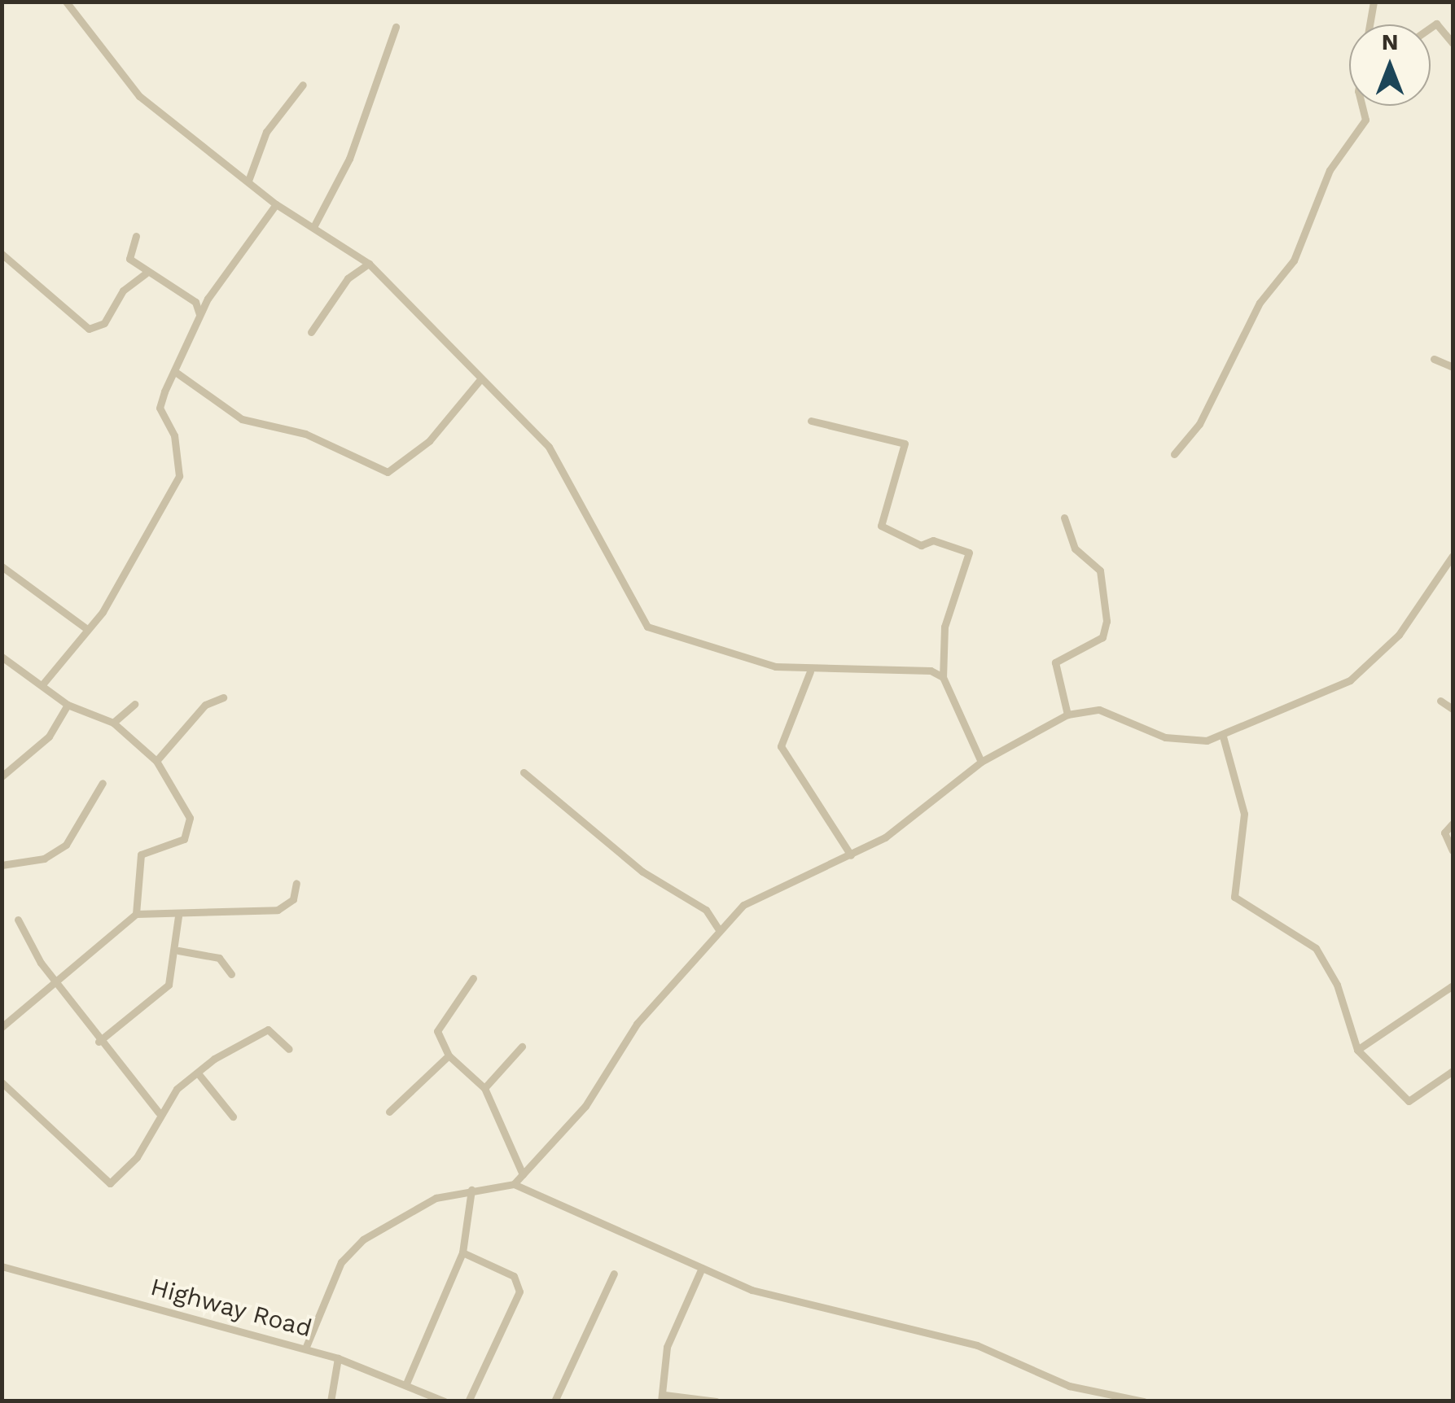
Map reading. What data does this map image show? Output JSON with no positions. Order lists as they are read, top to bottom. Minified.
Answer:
{"streets":{"street":["Highway Road"]},"north":"top"}
